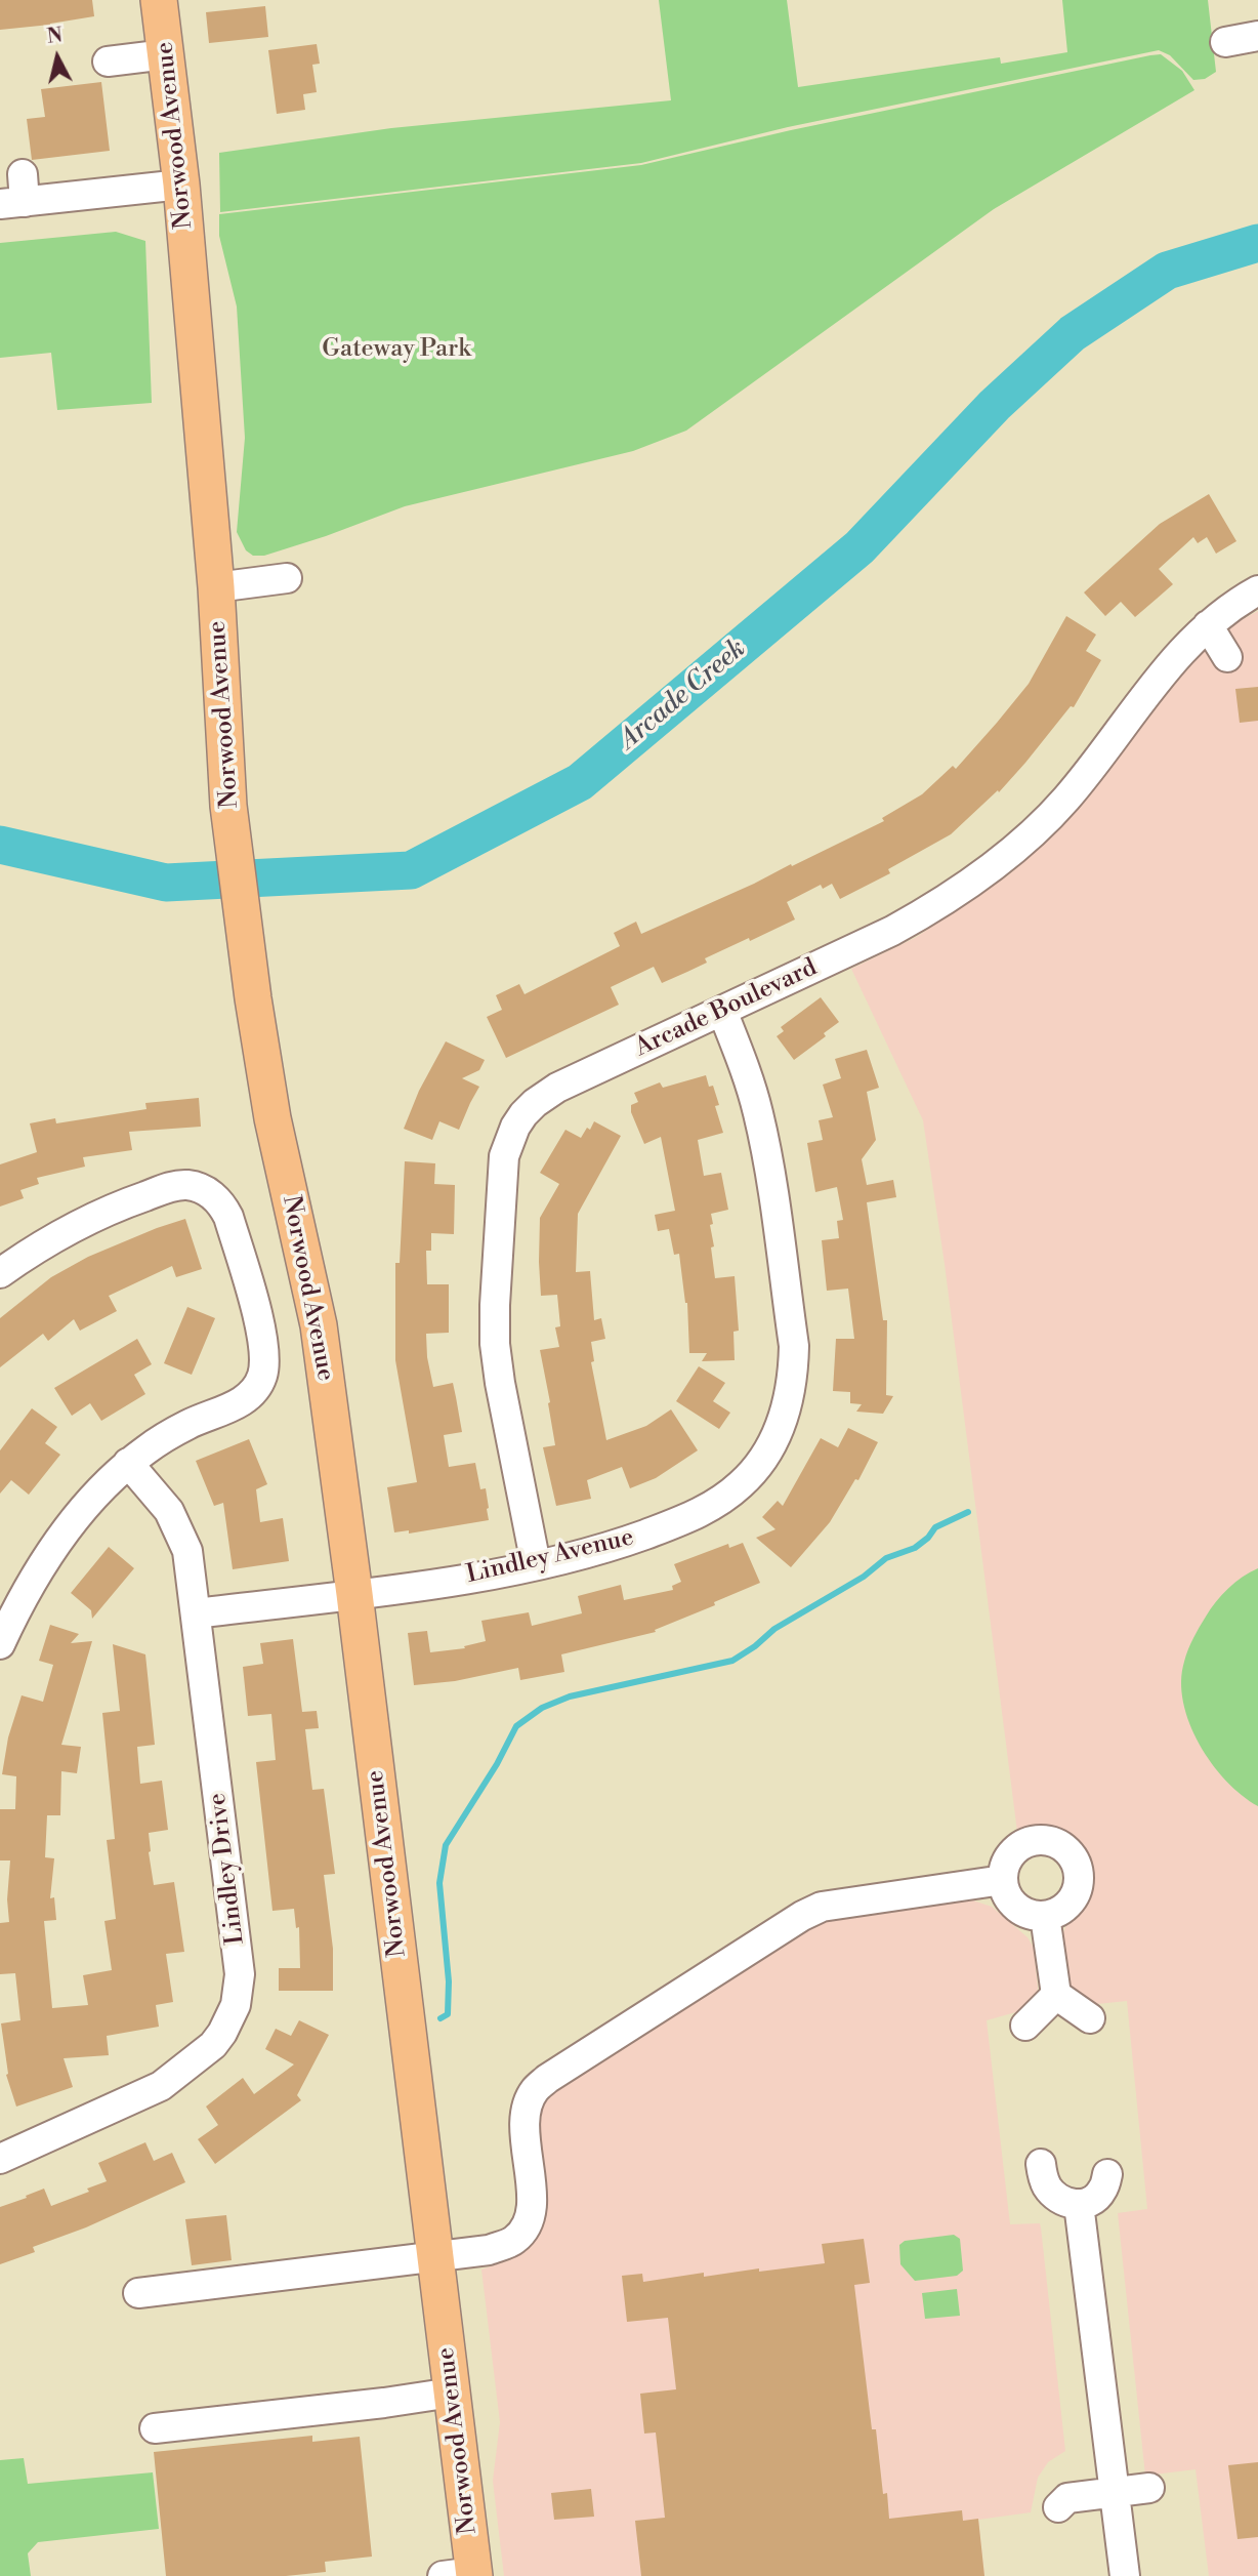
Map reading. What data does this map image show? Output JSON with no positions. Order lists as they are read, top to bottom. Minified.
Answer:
{"streets":{"main road":["Norwood Avenue"],"street":["Arcade Boulevard","Lindley Avenue","Lindley Drive"]},"crossings":[["Norwood Avenue","Lindley Avenue"],["Arcade Boulevard","Lindley Avenue"],["Lindley Avenue","Lindley Drive"]],"water":["Arcade Creek"],"parks":["Gateway Park"],"north":"top"}
